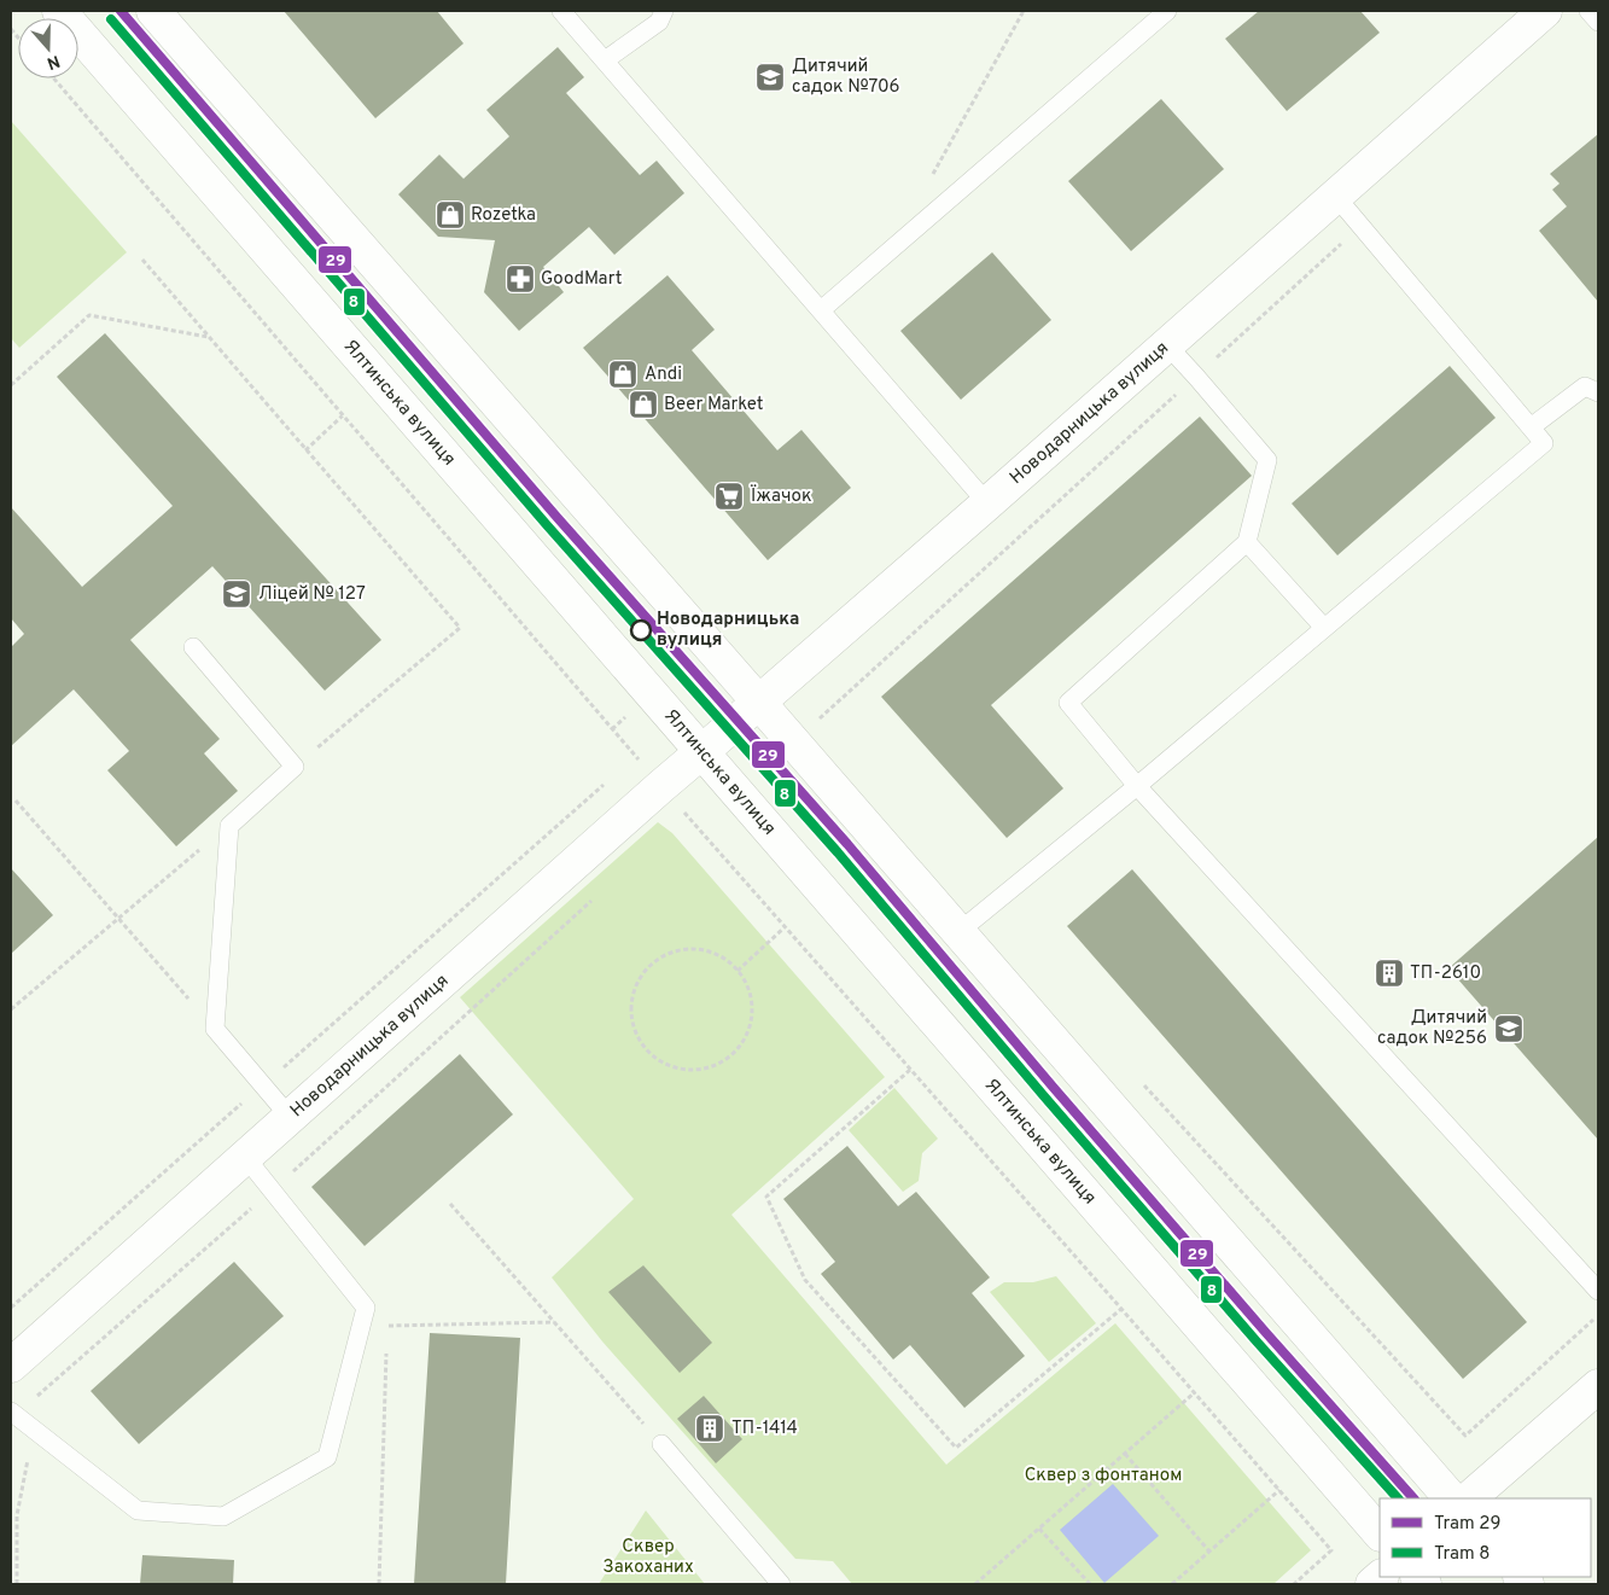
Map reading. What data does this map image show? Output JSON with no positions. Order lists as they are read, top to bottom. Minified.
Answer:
{"streets":{"street":["Ялтинська вулиця","Новодарницька вулиця"]},"crossings":[["Ялтинська вулиця","Новодарницька вулиця"]],"parks":["Сквер з фонтаном","Сквер Закоханих"],"places":{"school or university":["Дитячий садок №706","Ліцей № 127","Дитячий садок №256"],"shop":["Rozetka","Andi","Beer Market"],"pharmacy":["GoodMart"],"supermarket":["Їжачок"],"other":["Новодарницька вулиця"],"building":["ТП-2610","ТП-1414"]},"lines":["tram line 29","tram line 8"],"legend":["Tram 29","Tram 8"],"north":"bottom"}
